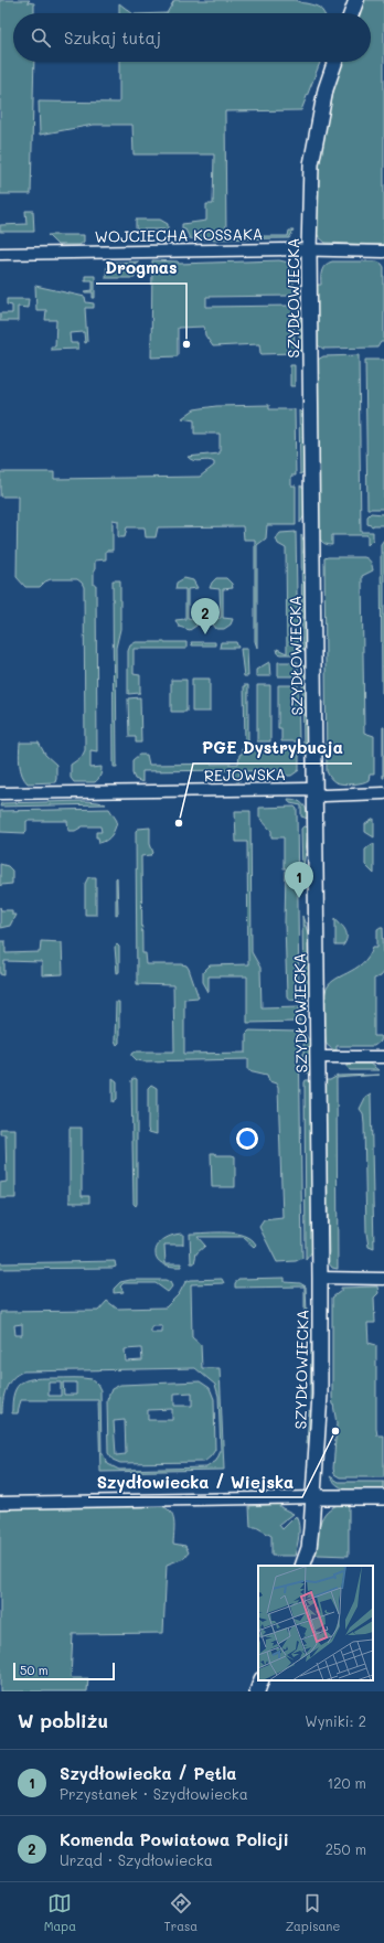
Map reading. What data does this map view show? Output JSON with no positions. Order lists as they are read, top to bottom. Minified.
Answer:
{"streets":{"street":["WOJCIECHA KOSSAKA","SZYDŁOWIECKA","REJOWSKA"]},"crossings":[["WOJCIECHA KOSSAKA","SZYDŁOWIECKA"],["SZYDŁOWIECKA","REJOWSKA"]],"places":["Drogmas","PGE Dystrybucja","Szydłowiecka / Wiejska"],"scale_bar":"50 m","page":{"search":"Szukaj tutaj","pins":["2","1"],"scale":"50 m","heading":["W pobliżu","Wyniki: 2"],"list":[{"mark":"1","name":"Szydłowiecka / Pętla","note":"Przystanek · Szydłowiecka","value":"120 m"},{"mark":"2","name":"Komenda Powiatowa Policji","note":"Urząd · Szydłowiecka","value":"250 m"}],"nav":["Mapa","Trasa","Zapisane"]}}
